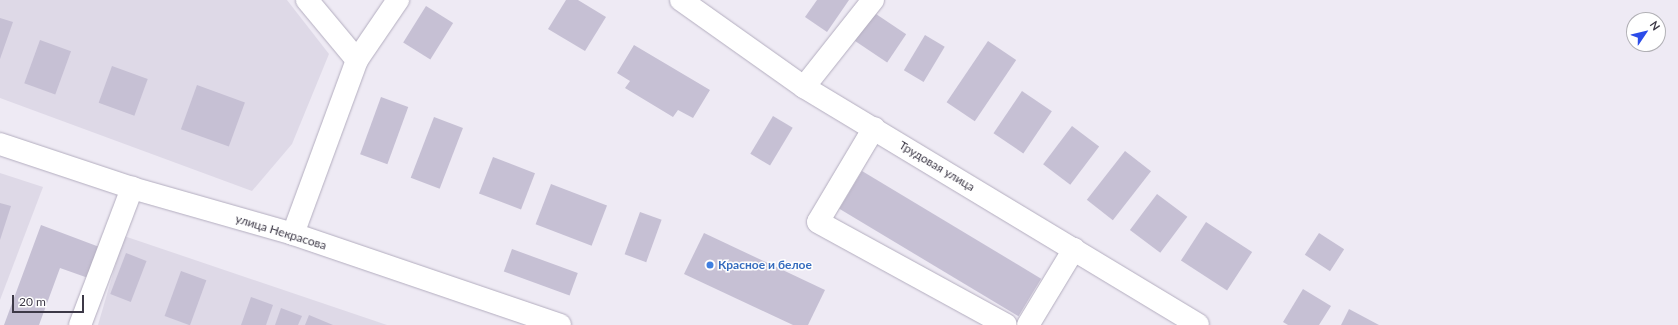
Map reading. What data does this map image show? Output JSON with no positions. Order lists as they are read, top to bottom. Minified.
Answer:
{"streets":{"street":["Трудовая улица","улица Некрасова"]},"places":["Красное и белое"],"scale_bar":"20 m","north":"top right"}
